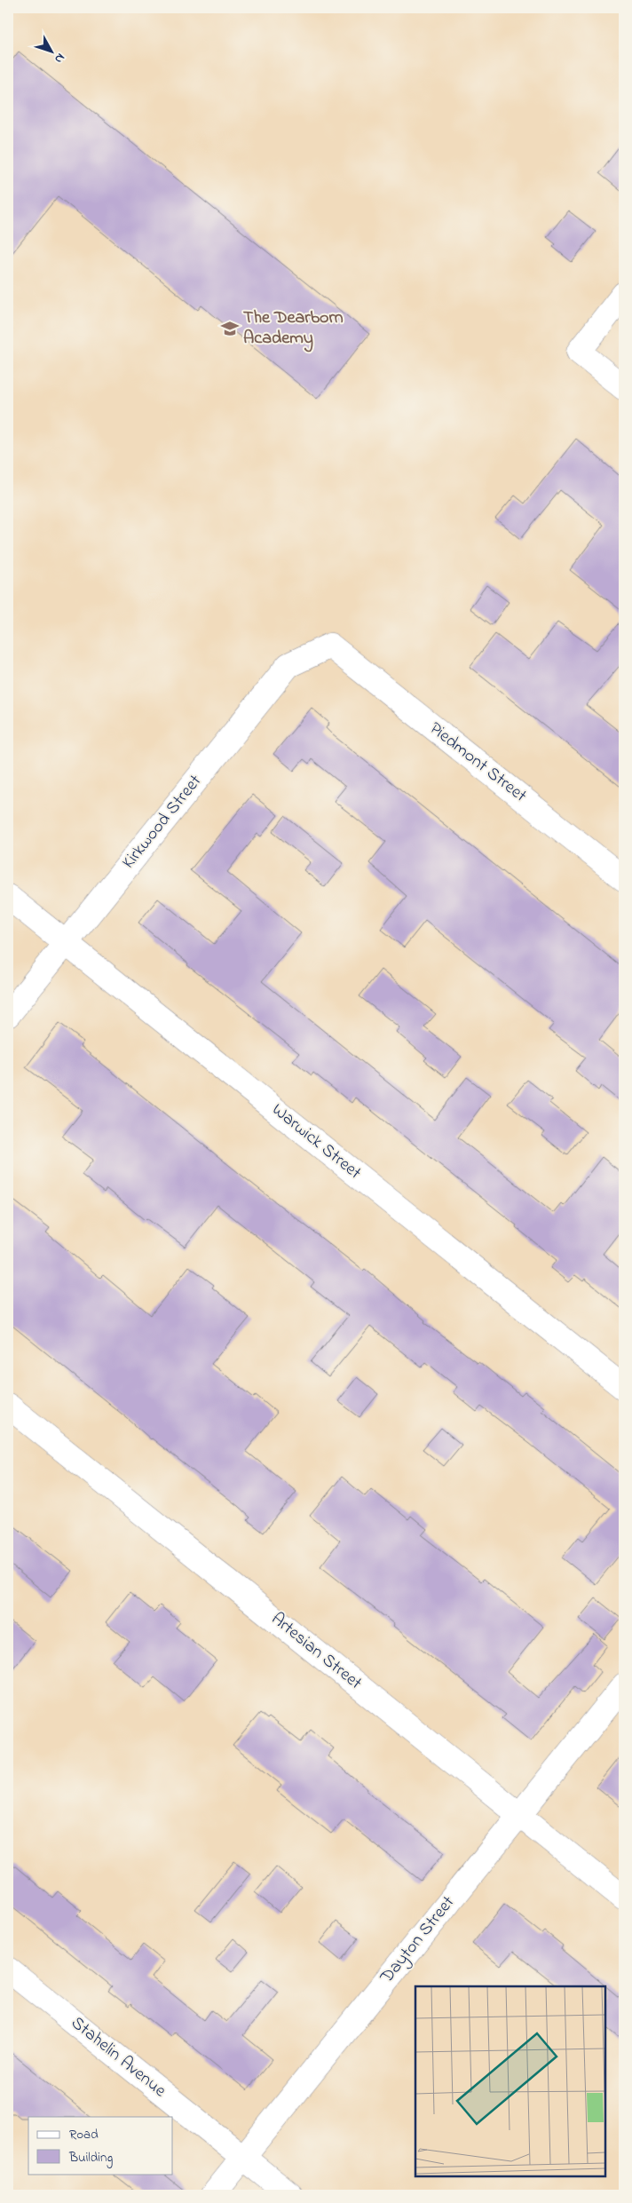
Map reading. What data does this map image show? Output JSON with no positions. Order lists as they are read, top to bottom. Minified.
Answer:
{"streets":{"street":["Piedmont Street","Kirkwood Street","Warwick Street","Artesian Street","Dayton Street","Stahelin Avenue"]},"crossings":[["Piedmont Street","Kirkwood Street"],["Kirkwood Street","Warwick Street"],["Artesian Street","Dayton Street"],["Dayton Street","Stahelin Avenue"]],"places":{"school or university":["The Dearborn Academy"]},"legend":["Road","Building"],"north":"bottom right"}
